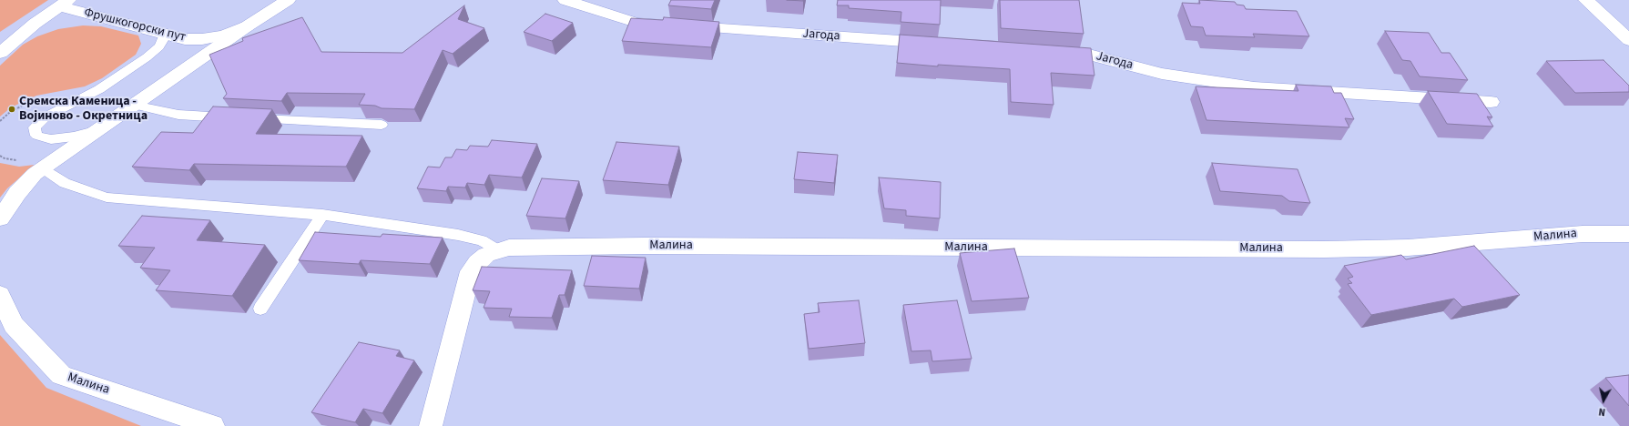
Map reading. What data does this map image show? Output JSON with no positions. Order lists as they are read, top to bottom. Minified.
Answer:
{"streets":{"street":["Фрушкогорски пут","Јагода","Малина"]},"places":["Сремска Каменица - Војиново - Окретница"],"north":"bottom"}
